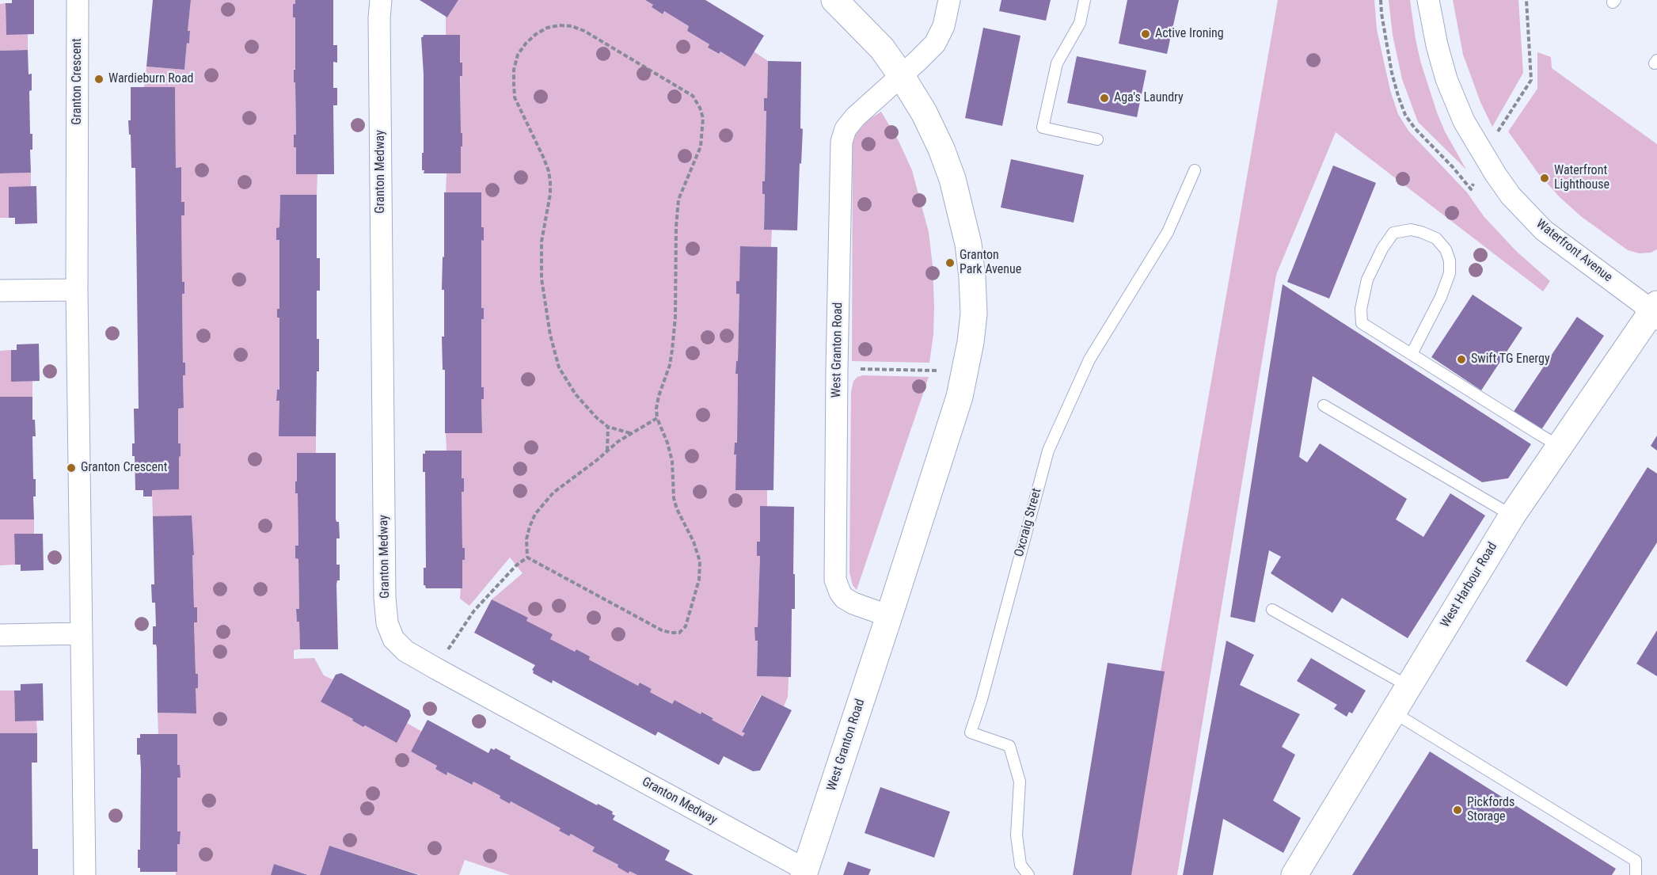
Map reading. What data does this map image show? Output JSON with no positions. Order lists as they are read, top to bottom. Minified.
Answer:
{"streets":{"street":["Granton Crescent","Granton Medway","Waterfront Avenue","West Granton Road","West Harbour Road"],"lane":["Oxcraig Street"]},"crossings":[["Granton Medway","West Granton Road"],["Waterfront Avenue","West Harbour Road"]],"places":["Active Ironing","Wardieburn Road","Aga's Laundry","Waterfront Lighthouse","Granton Park Avenue","Swift TG Energy","Granton Crescent","Pickfords Storage"]}
